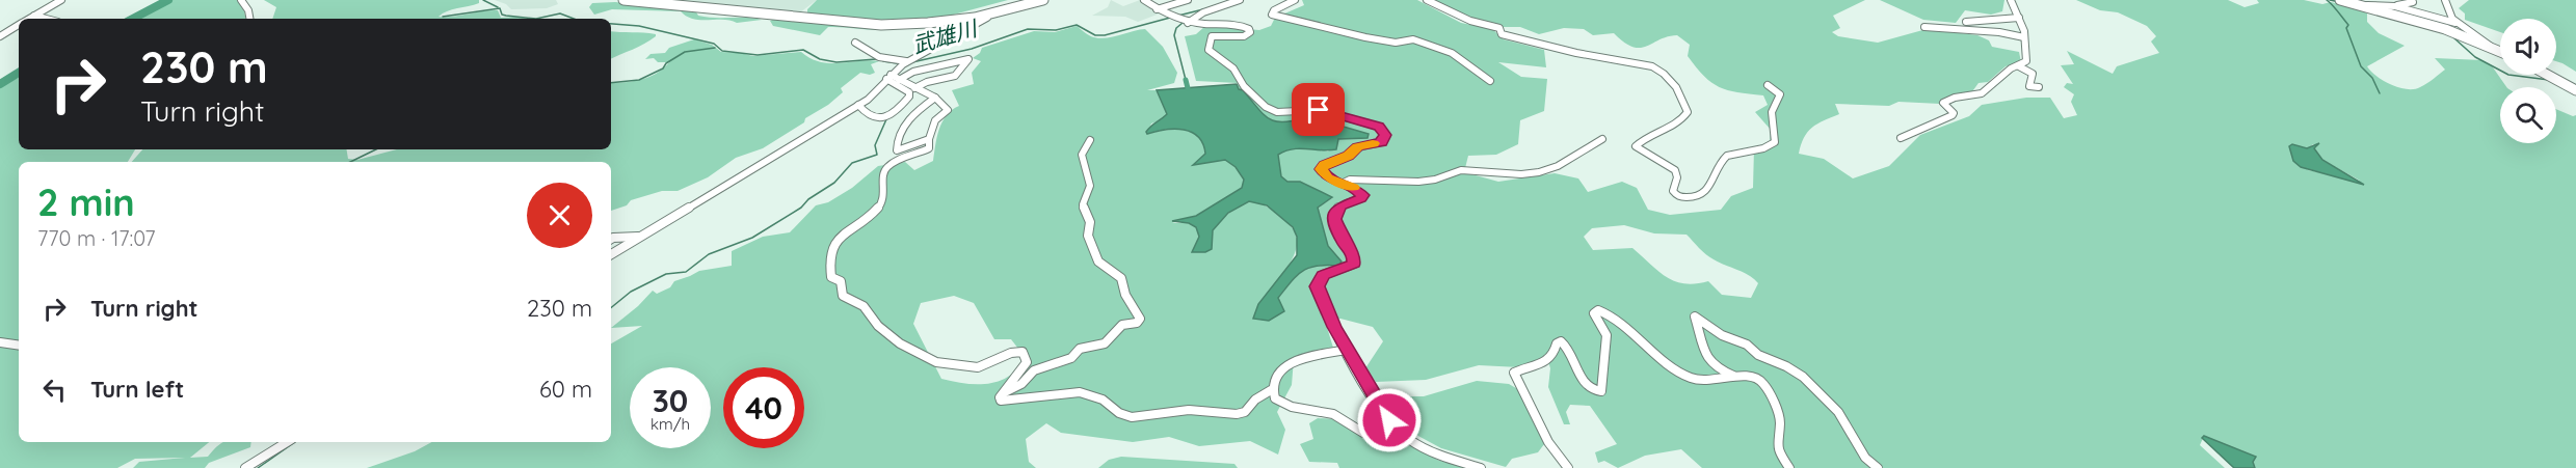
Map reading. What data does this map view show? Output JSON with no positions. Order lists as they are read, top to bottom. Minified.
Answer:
{"water":["武雄川"],"page":{"turn":["230 m","Turn right"],"heading":["2 min","770 m · 17:07"],"list":[{"name":"Turn right","value":"230 m"},{"name":"Turn left","value":"60 m"}],"speed":"30 km/h","limit":"40"}}
